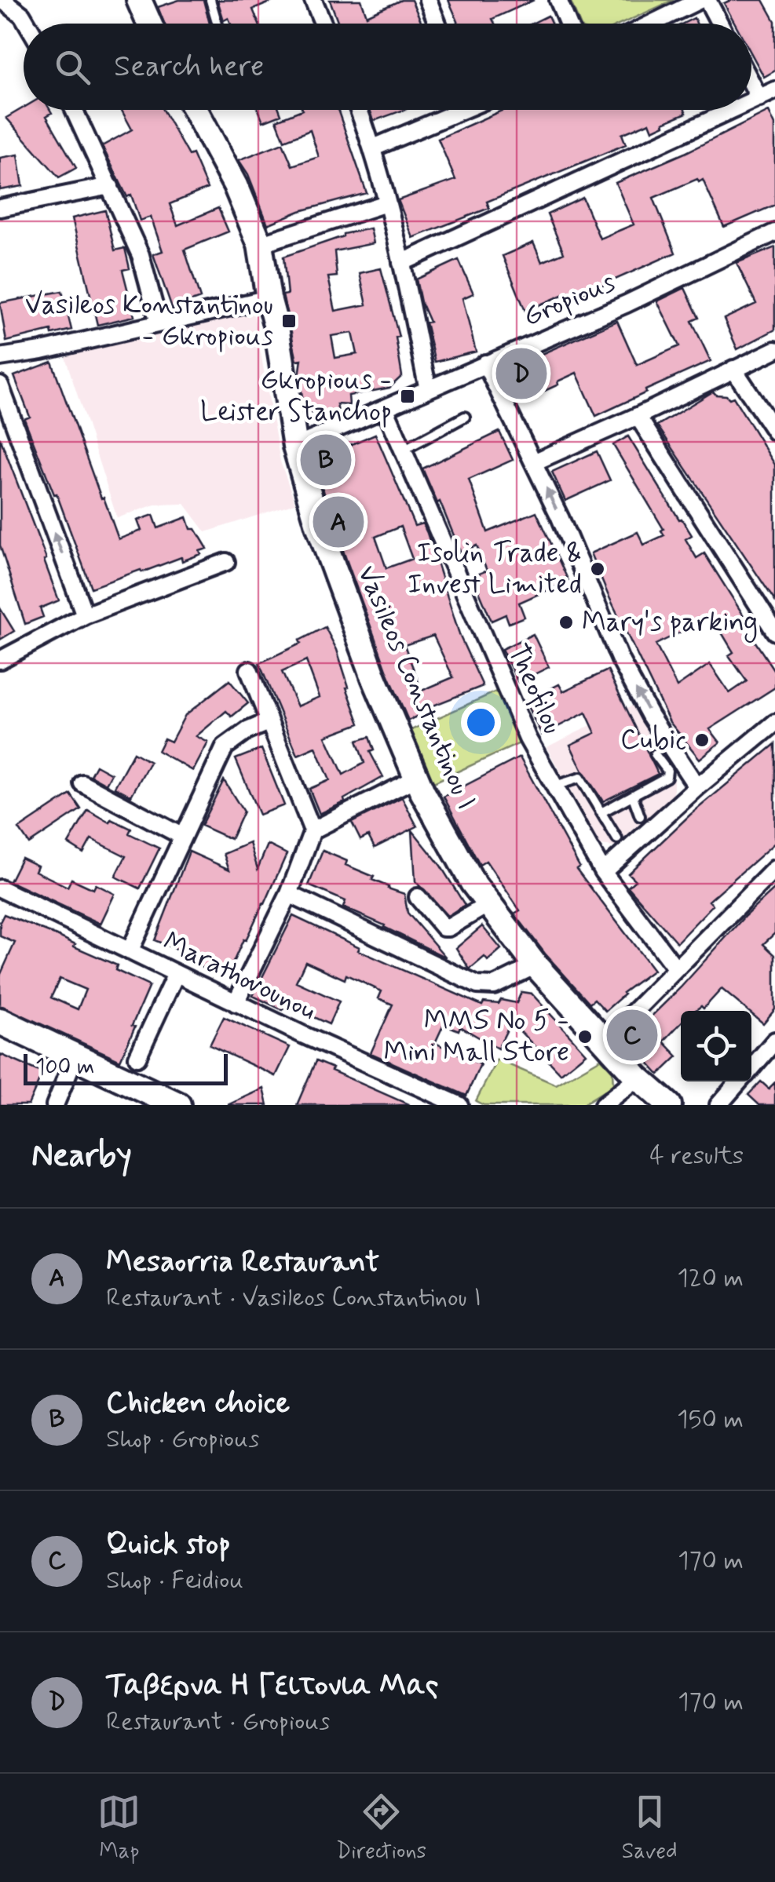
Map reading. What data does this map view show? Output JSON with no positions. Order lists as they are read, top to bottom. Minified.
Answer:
{"streets":{"main road":["Vasileos Constantinou I"],"street":["Gropious","Theofilou","Marathovounou"]},"crossings":[["Gropious","Vasileos Constantinou I"],["Gropious","Theofilou"]],"places":{"transit":["Vasileos Konstantinou - Gkropious","Gkropious - Leister Stanchop"],"other":["Isolin Trade & Invest Limited","Mary's parking","Cubic","MMS No 5 - Mini Mall Store"]},"scale_bar":"100 m","page":{"search":"Search here","pins":["D","B","A","C"],"scale":"100 m","heading":["Nearby","4 results"],"list":[{"mark":"A","name":"Mesaorria Restaurant","note":"Restaurant · Vasileos Constantinou I","value":"120 m"},{"mark":"B","name":"Chicken choice","note":"Shop · Gropious","value":"150 m"},{"mark":"C","name":"Quick stop","note":"Shop · Feidiou","value":"170 m"},{"mark":"D","name":"Ταβερνα Η Γειτονια Μας","note":"Restaurant · Gropious","value":"170 m"}],"nav":["Map","Directions","Saved"]}}
